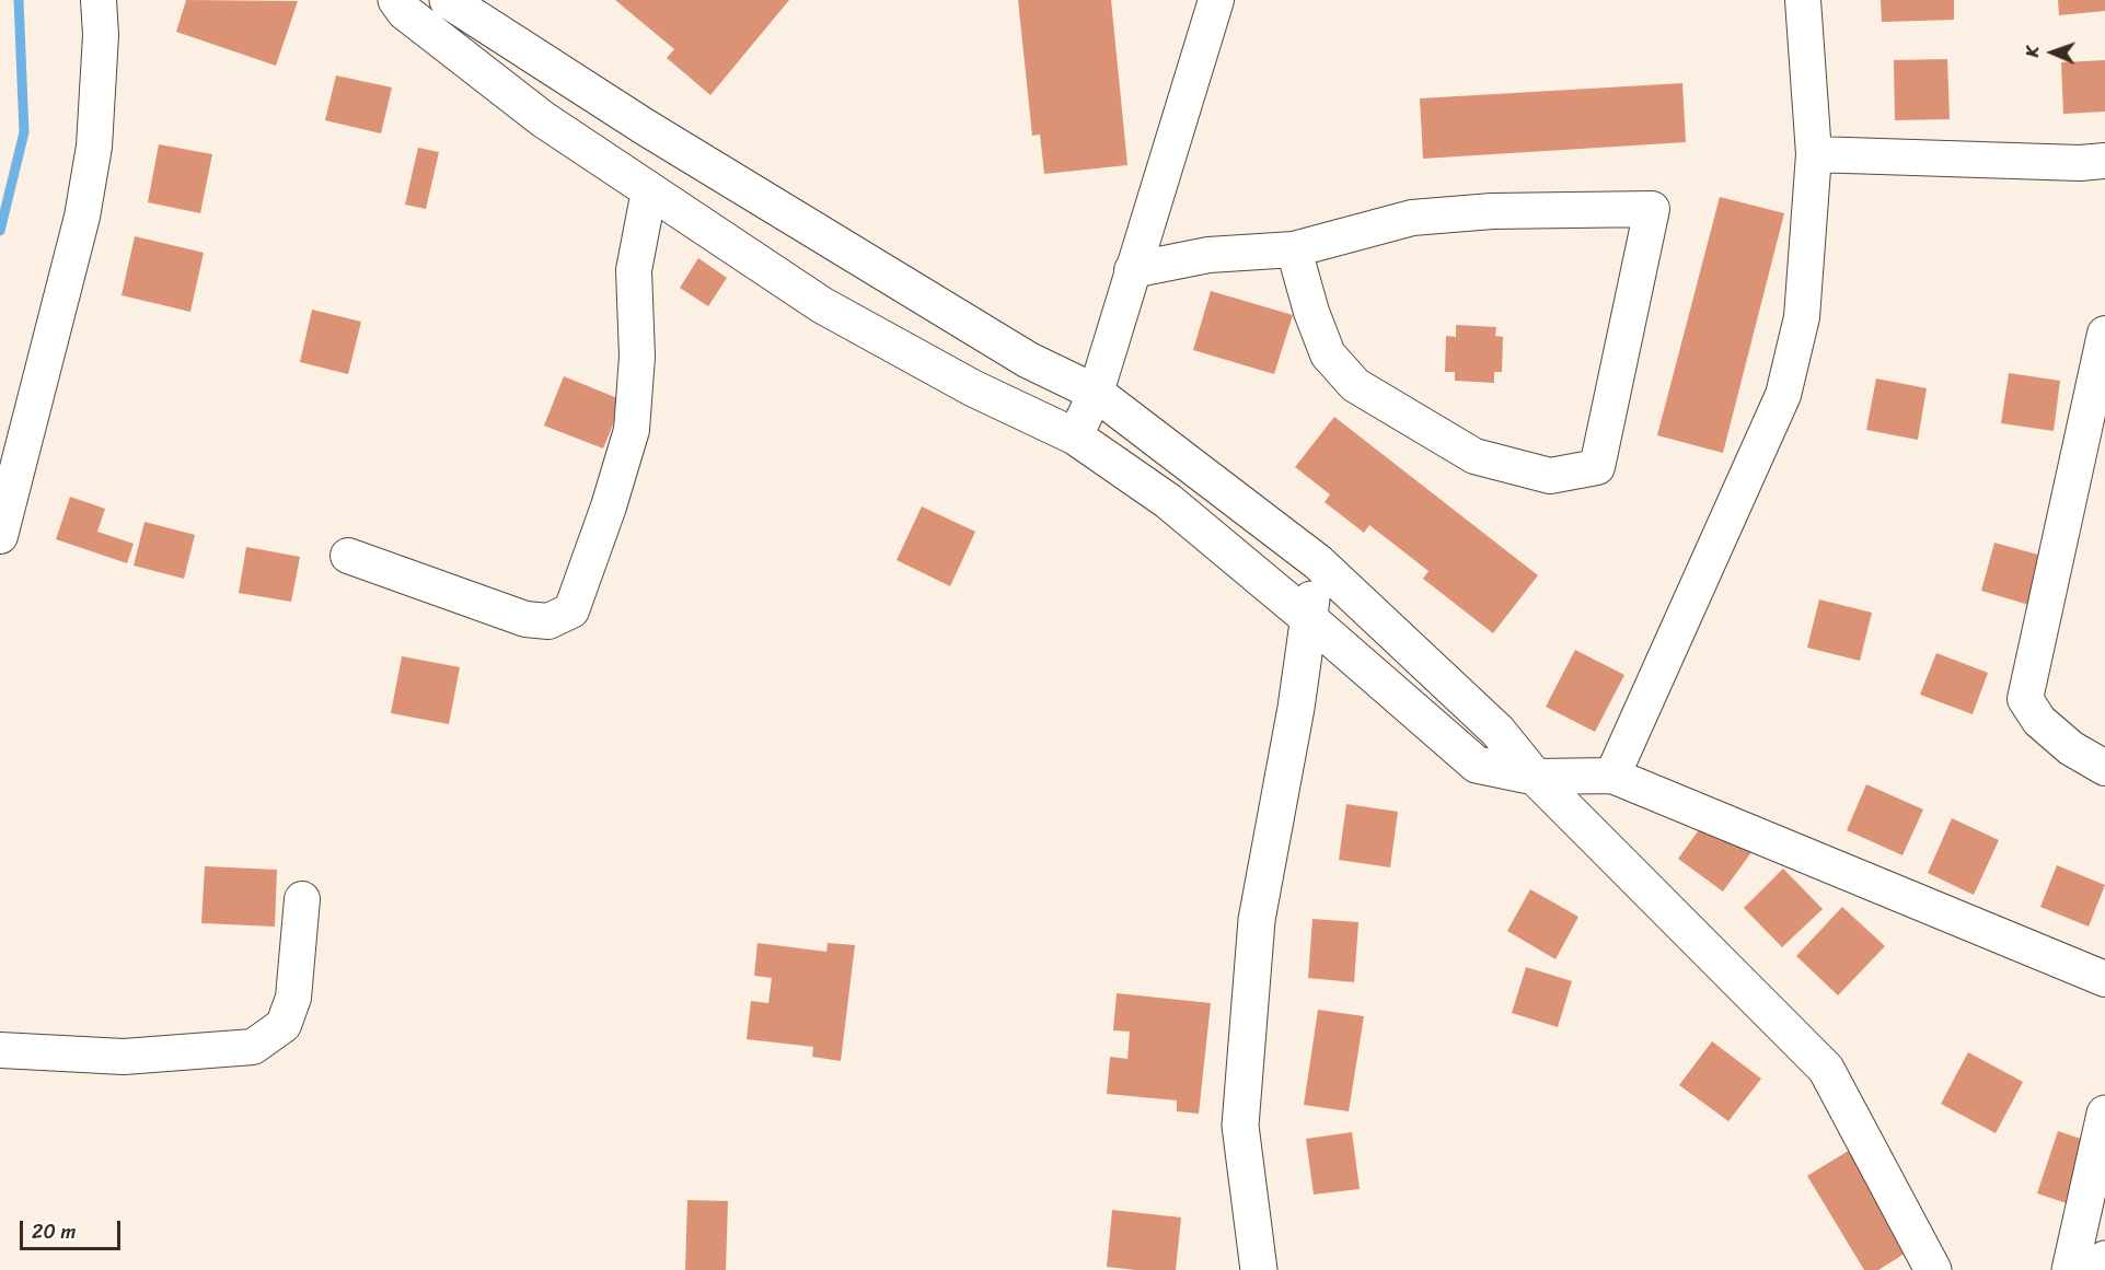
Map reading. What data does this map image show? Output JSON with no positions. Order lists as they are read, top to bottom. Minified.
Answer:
{"scale_bar":"20 m","north":"left"}
